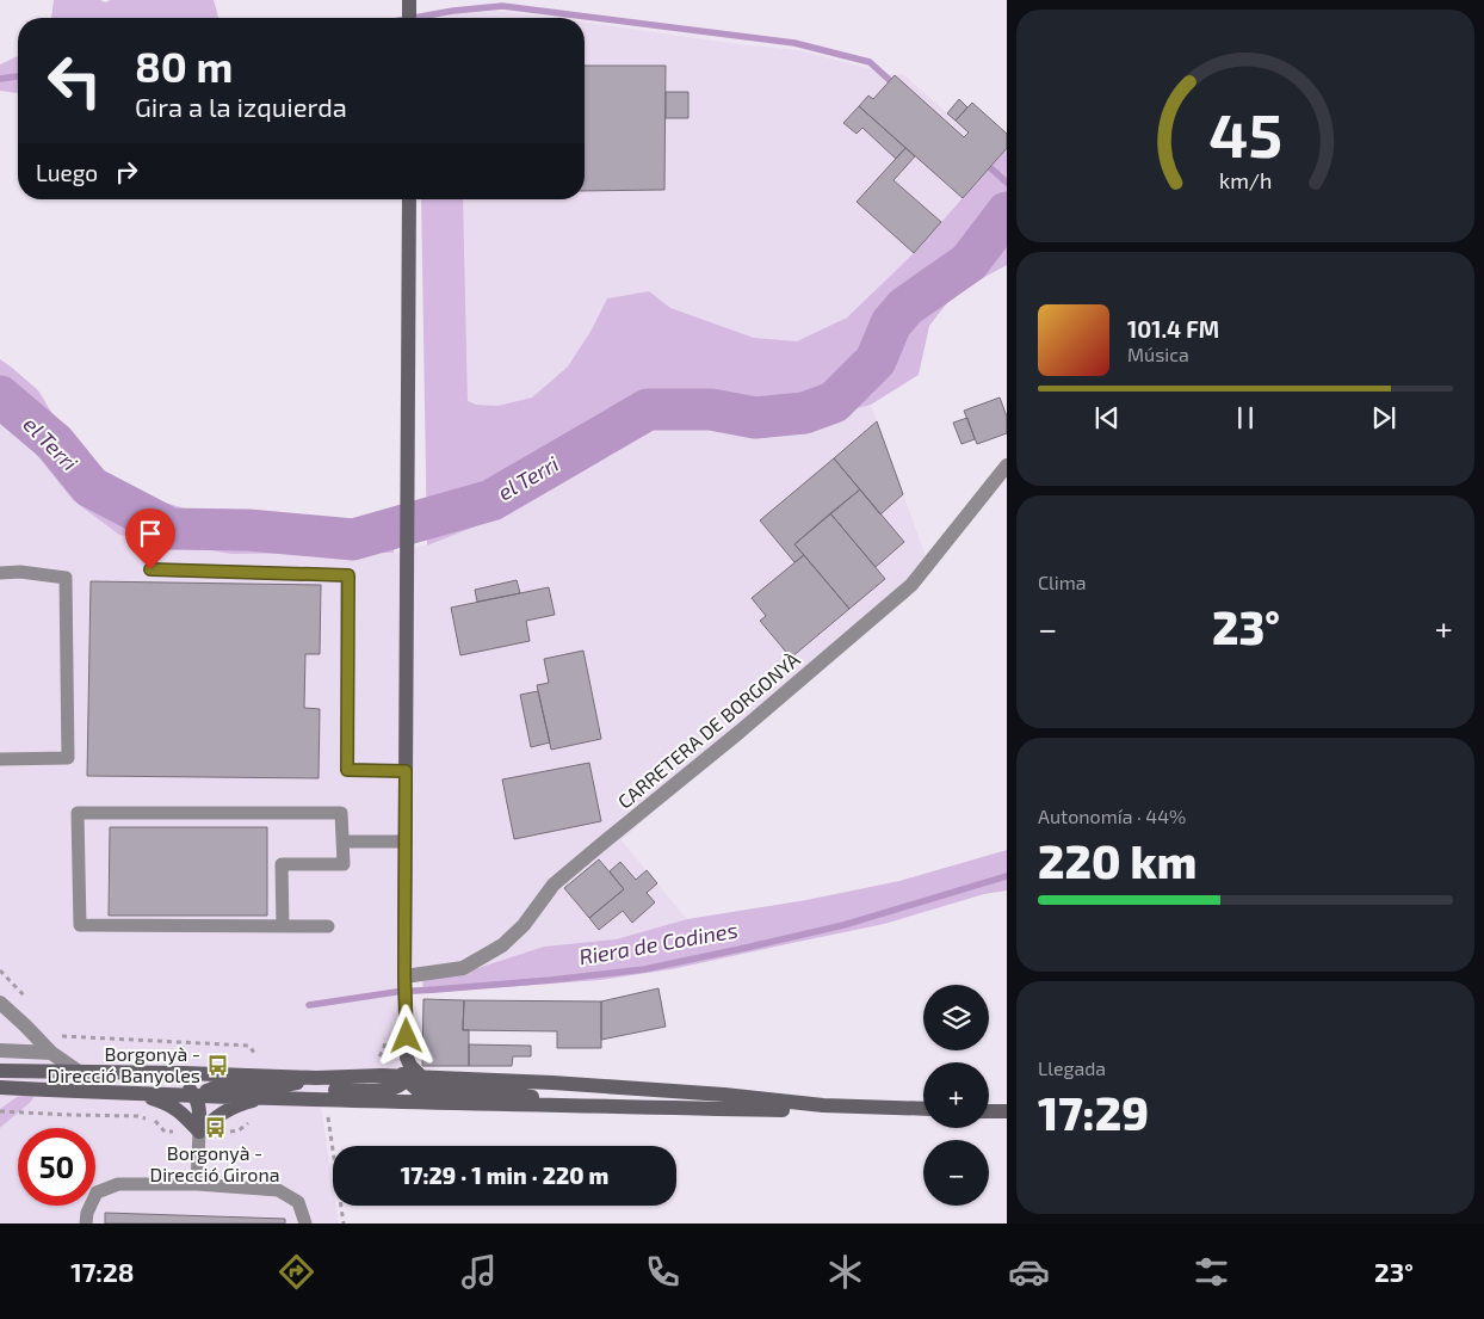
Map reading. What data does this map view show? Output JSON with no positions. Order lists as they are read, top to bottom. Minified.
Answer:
{"streets":{"street":["CARRETERA DE BORGONYÀ"]},"water":["el Terri","Riera de Codines"],"places":{"bus stop":["Borgonyà - Direcció Banyoles","Borgonyà - Direcció Girona"]},"page":{"turn":["80 m","Gira a la izquierda"],"then":"Luego","song":["101.4 FM","Música"],"tile":["Clima",["Autonomía · 44%","220 km"],["Llegada","17:29"]],"heat":["−","23°","+"],"map_buttons":["+","−"],"limit":"50","trip":"17:29 · 1 min · 220 m","tabs":["17:28","23°"],"gauge":["45","km/h"]}}
